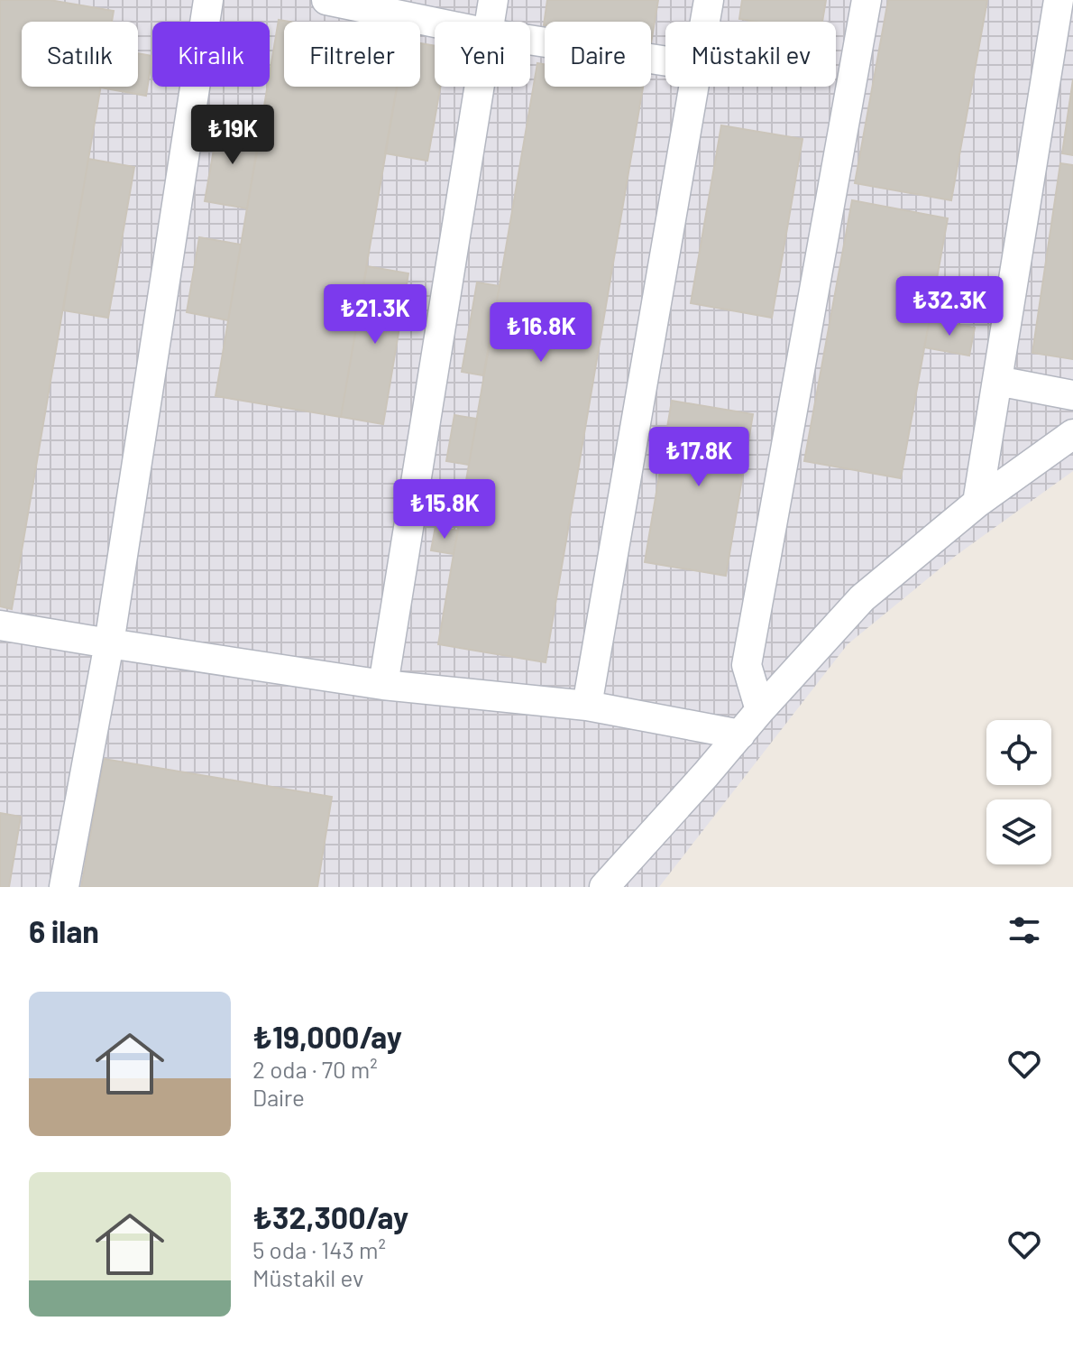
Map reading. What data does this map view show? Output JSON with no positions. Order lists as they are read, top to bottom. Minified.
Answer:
{"page":{"chip":["Satılık","Kiralık","Filtreler","Yeni","Daire","Müstakil ev"],"price":["₺19K","₺32.3K","₺21.3K","₺16.8K","₺17.8K","₺15.8K"],"heading":"6 ilan","list":[{"name":"₺19,000/ay","note":"2 oda · 70 m² · Daire"},{"name":"₺32,300/ay","note":"5 oda · 143 m² · Müstakil ev"}]}}
